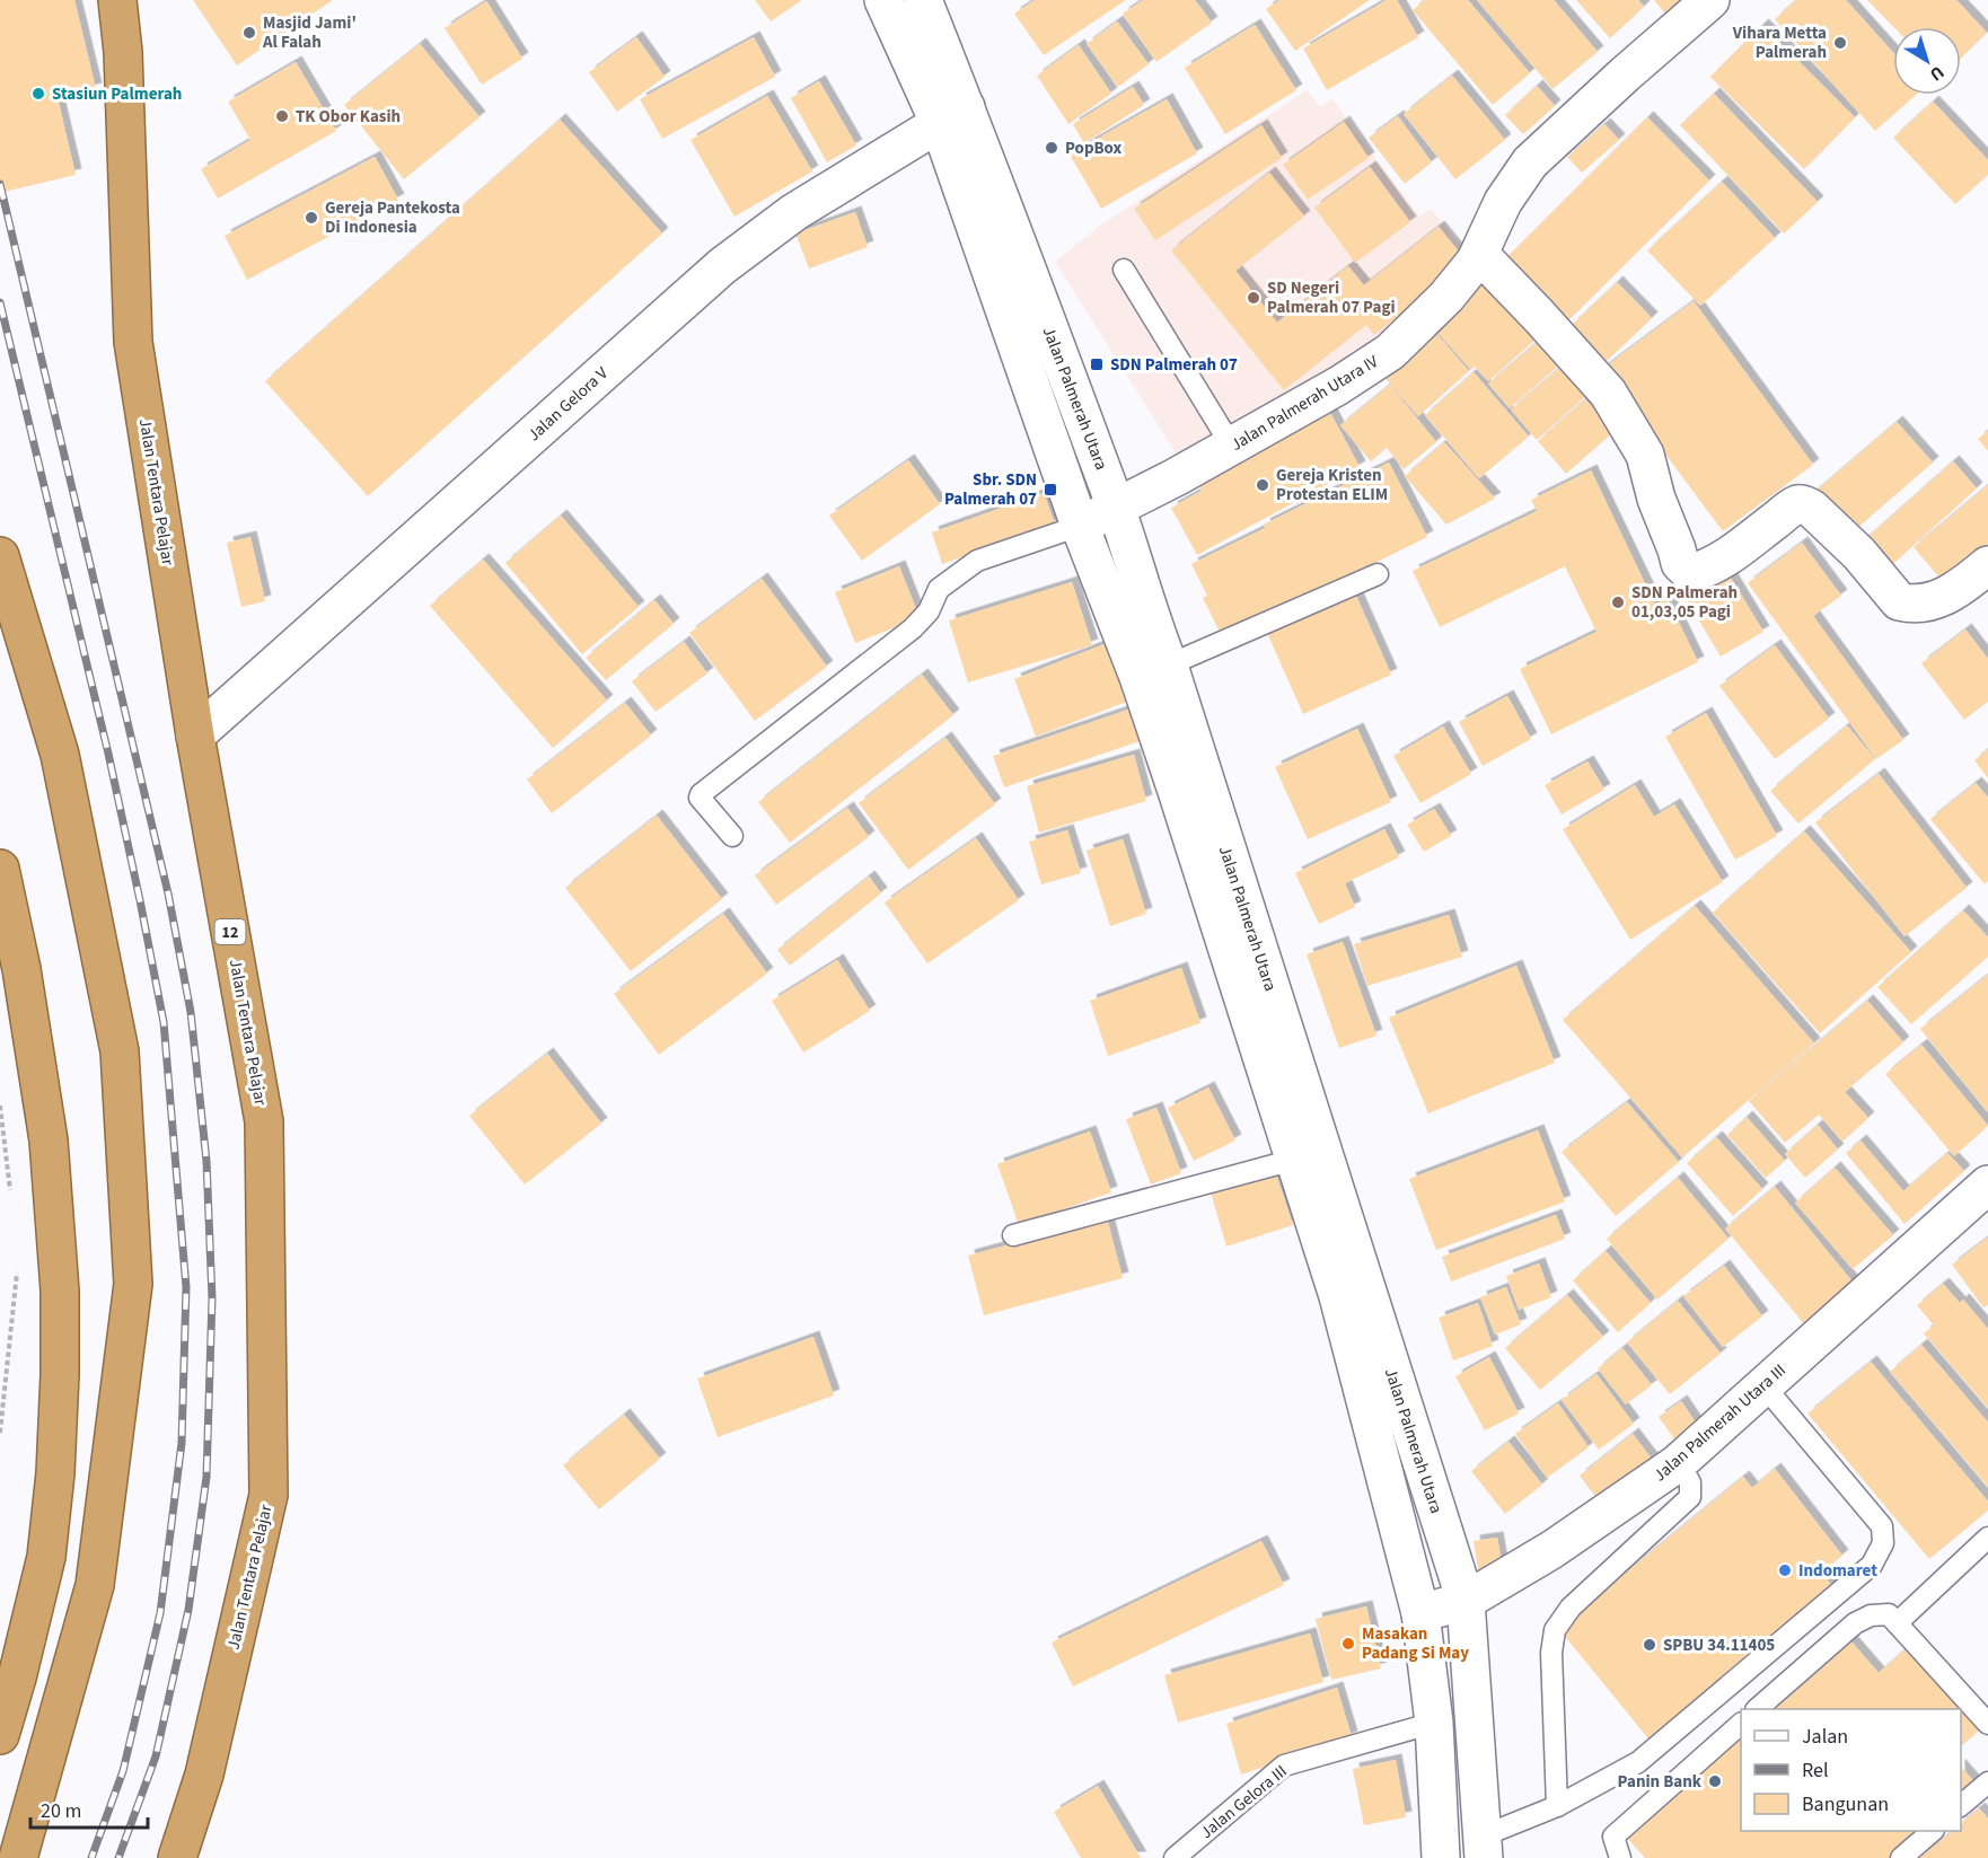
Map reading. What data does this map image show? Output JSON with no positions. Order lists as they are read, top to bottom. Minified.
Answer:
{"streets":{"highway":["Jalan Tentara Pelajar","12"],"main road":["Jalan Palmerah Utara","Jalan Palmerah Utara IV","Jalan Gelora V","Jalan Palmerah Utara III"],"lane":["Jalan Gelora III"]},"crossings":[["Jalan Palmerah Utara","Jalan Palmerah Utara IV"],["Jalan Palmerah Utara","Jalan Gelora V"],["Jalan Palmerah Utara","Jalan Palmerah Utara III"],["Jalan Palmerah Utara","Jalan Gelora III"],["Jalan Gelora V","Jalan Tentara Pelajar"]],"places":{"other":["Masjid Jami' Al Falah","Vihara Metta Palmerah","Stasiun Palmerah","TK Obor Kasih","PopBox","Gereja Pantekosta Di Indonesia","SD Negeri Palmerah 07 Pagi","Gereja Kristen Protestan ELIM","SDN Palmerah 01,03,05 Pagi","Indomaret","Masakan Padang Si May","SPBU 34.11405","Panin Bank"],"transit":["SDN Palmerah 07","Sbr. SDN Palmerah 07"]},"legend":["Jalan","Rel","Bangunan"],"scale_bar":"20 m","north":"bottom right"}
